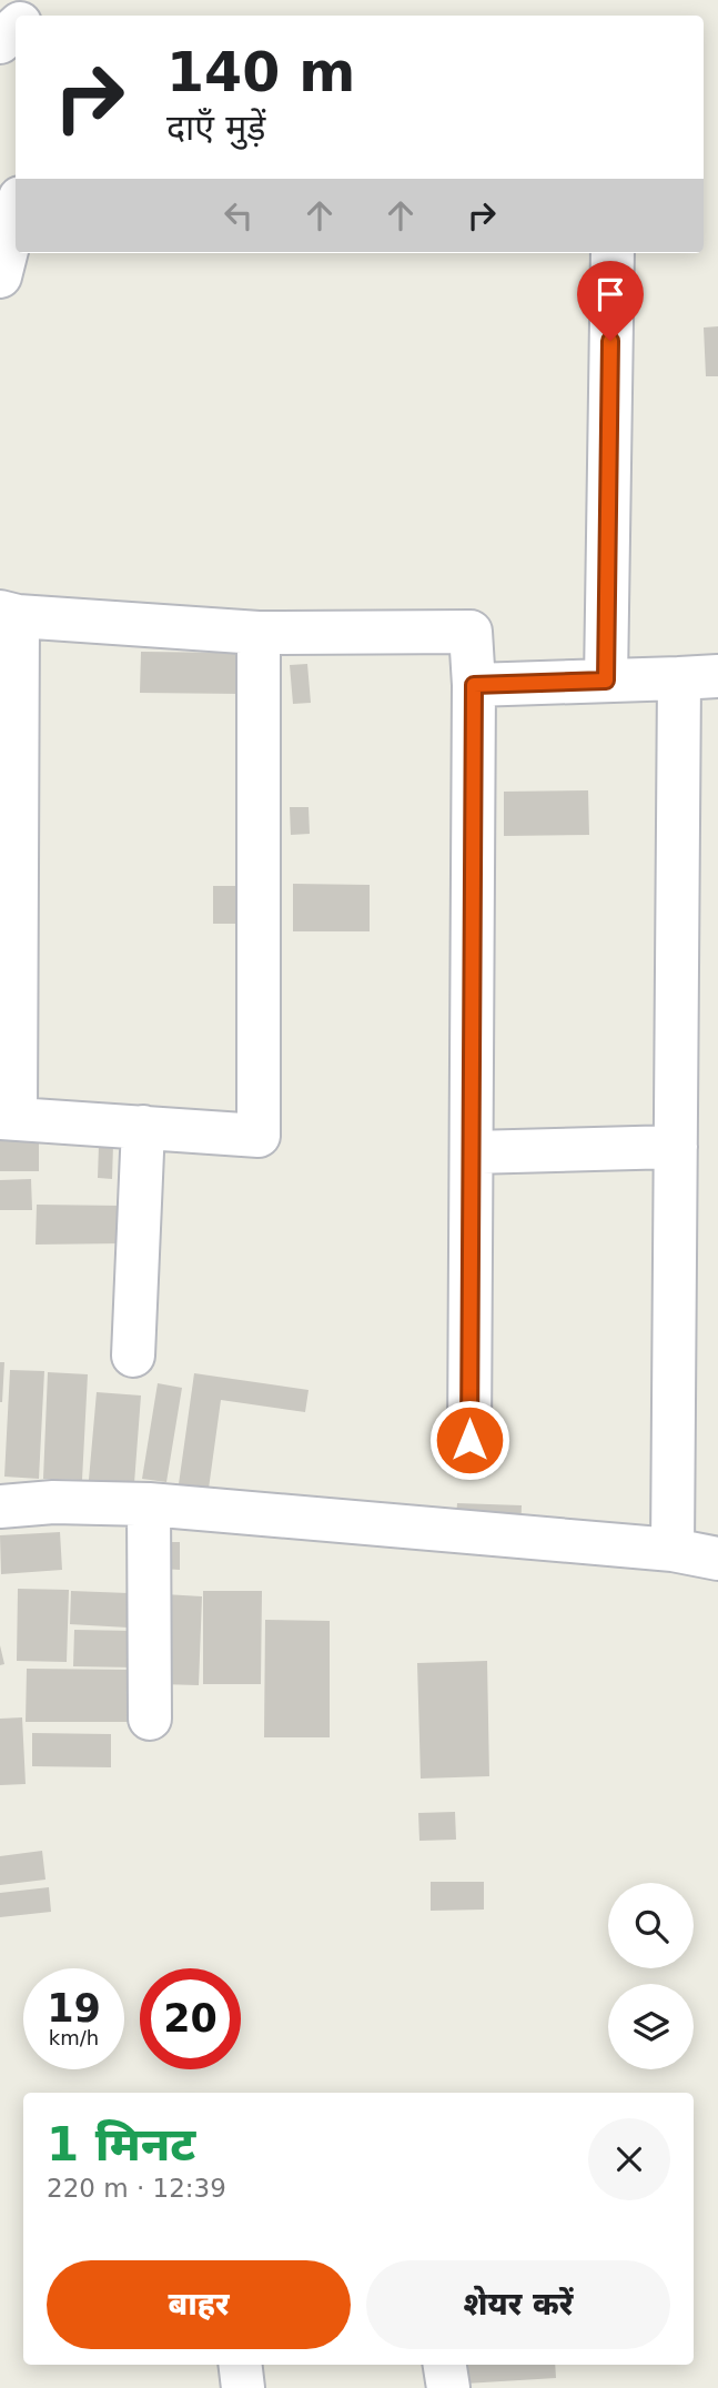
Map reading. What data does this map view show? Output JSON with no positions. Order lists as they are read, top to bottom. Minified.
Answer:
{"page":{"turn":["140 m","दाएँ मुड़ें"],"speed":"19 km/h","limit":"20","heading":["1 मिनट","220 m · 12:39"],"buttons":["बाहर","शेयर करें"]}}
